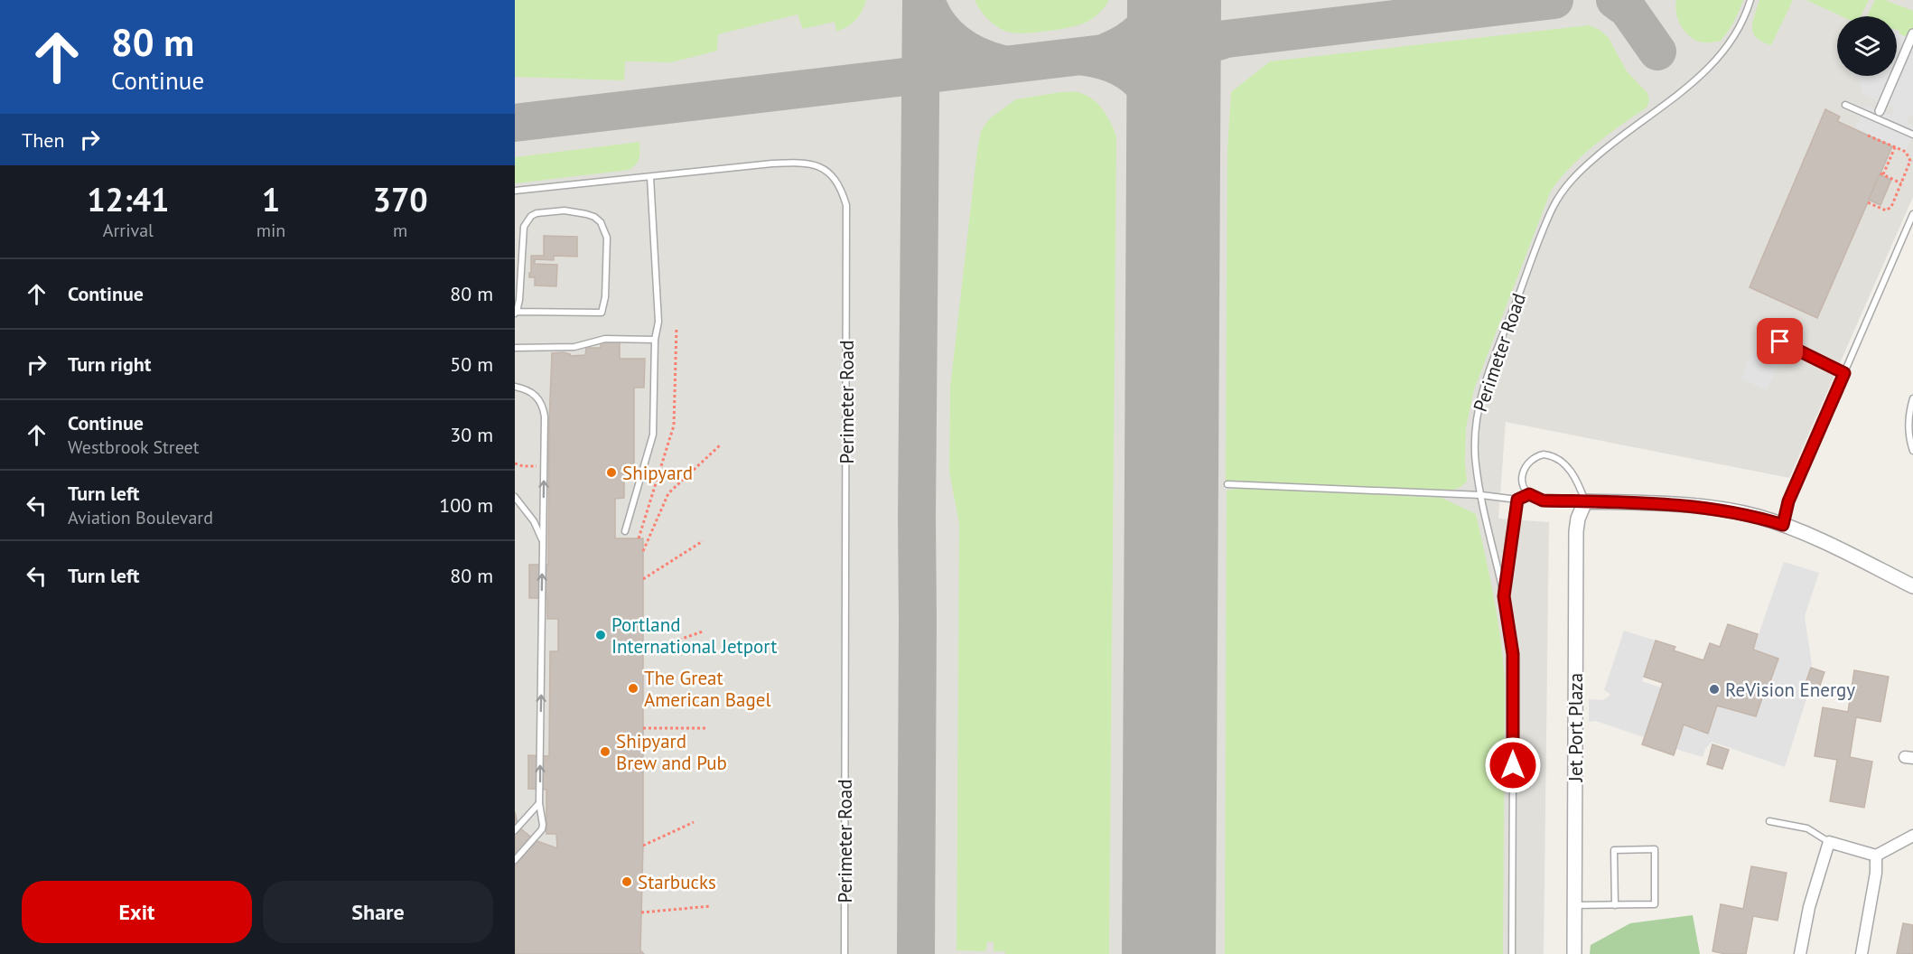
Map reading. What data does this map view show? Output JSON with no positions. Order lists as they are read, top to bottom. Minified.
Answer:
{"streets":{"street":["Jet Port Plaza"],"lane":["Perimeter Road"]},"places":["Shipyard","Portland International Jetport","The Great American Bagel","ReVision Energy","Shipyard Brew and Pub","Starbucks"],"page":{"turn":["80 m","Continue"],"then":"Then","eta":["12:41","Arrival","1","min","370","m"],"list":[{"name":"Continue","value":"80 m"},{"name":"Turn right","value":"50 m"},{"name":"Continue","note":"Westbrook Street","value":"30 m"},{"name":"Turn left","note":"Aviation Boulevard","value":"100 m"},{"name":"Turn left","value":"80 m"}],"buttons":["Exit","Share"]}}
